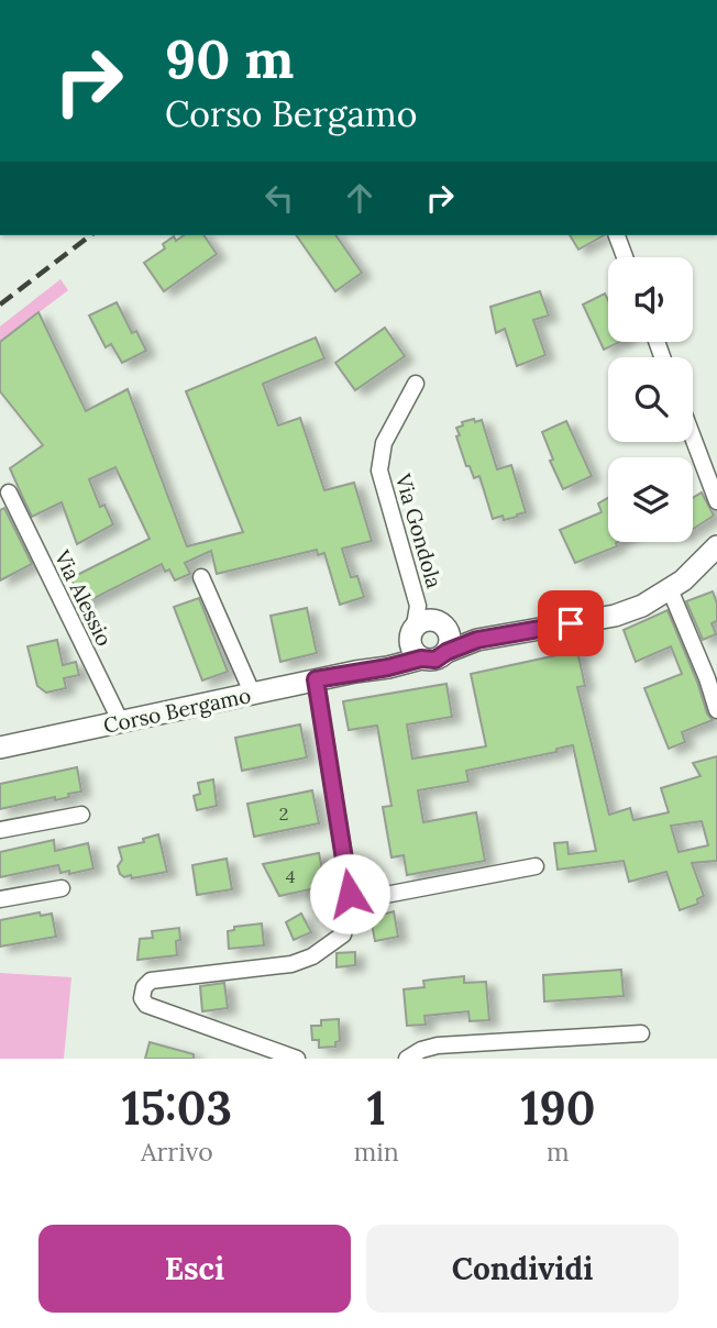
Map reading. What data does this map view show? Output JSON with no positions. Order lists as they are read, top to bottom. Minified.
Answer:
{"streets":{"main road":["Corso Bergamo"],"street":["Via Gondola","Via Alessio"]},"crossings":[["Via Gondola","Corso Bergamo"],["Via Alessio","Corso Bergamo"]],"house_numbers":["2","4"],"page":{"turn":["90 m","Corso Bergamo"],"eta":["15:03","Arrivo","1","min","190","m"],"buttons":["Esci","Condividi"]}}
